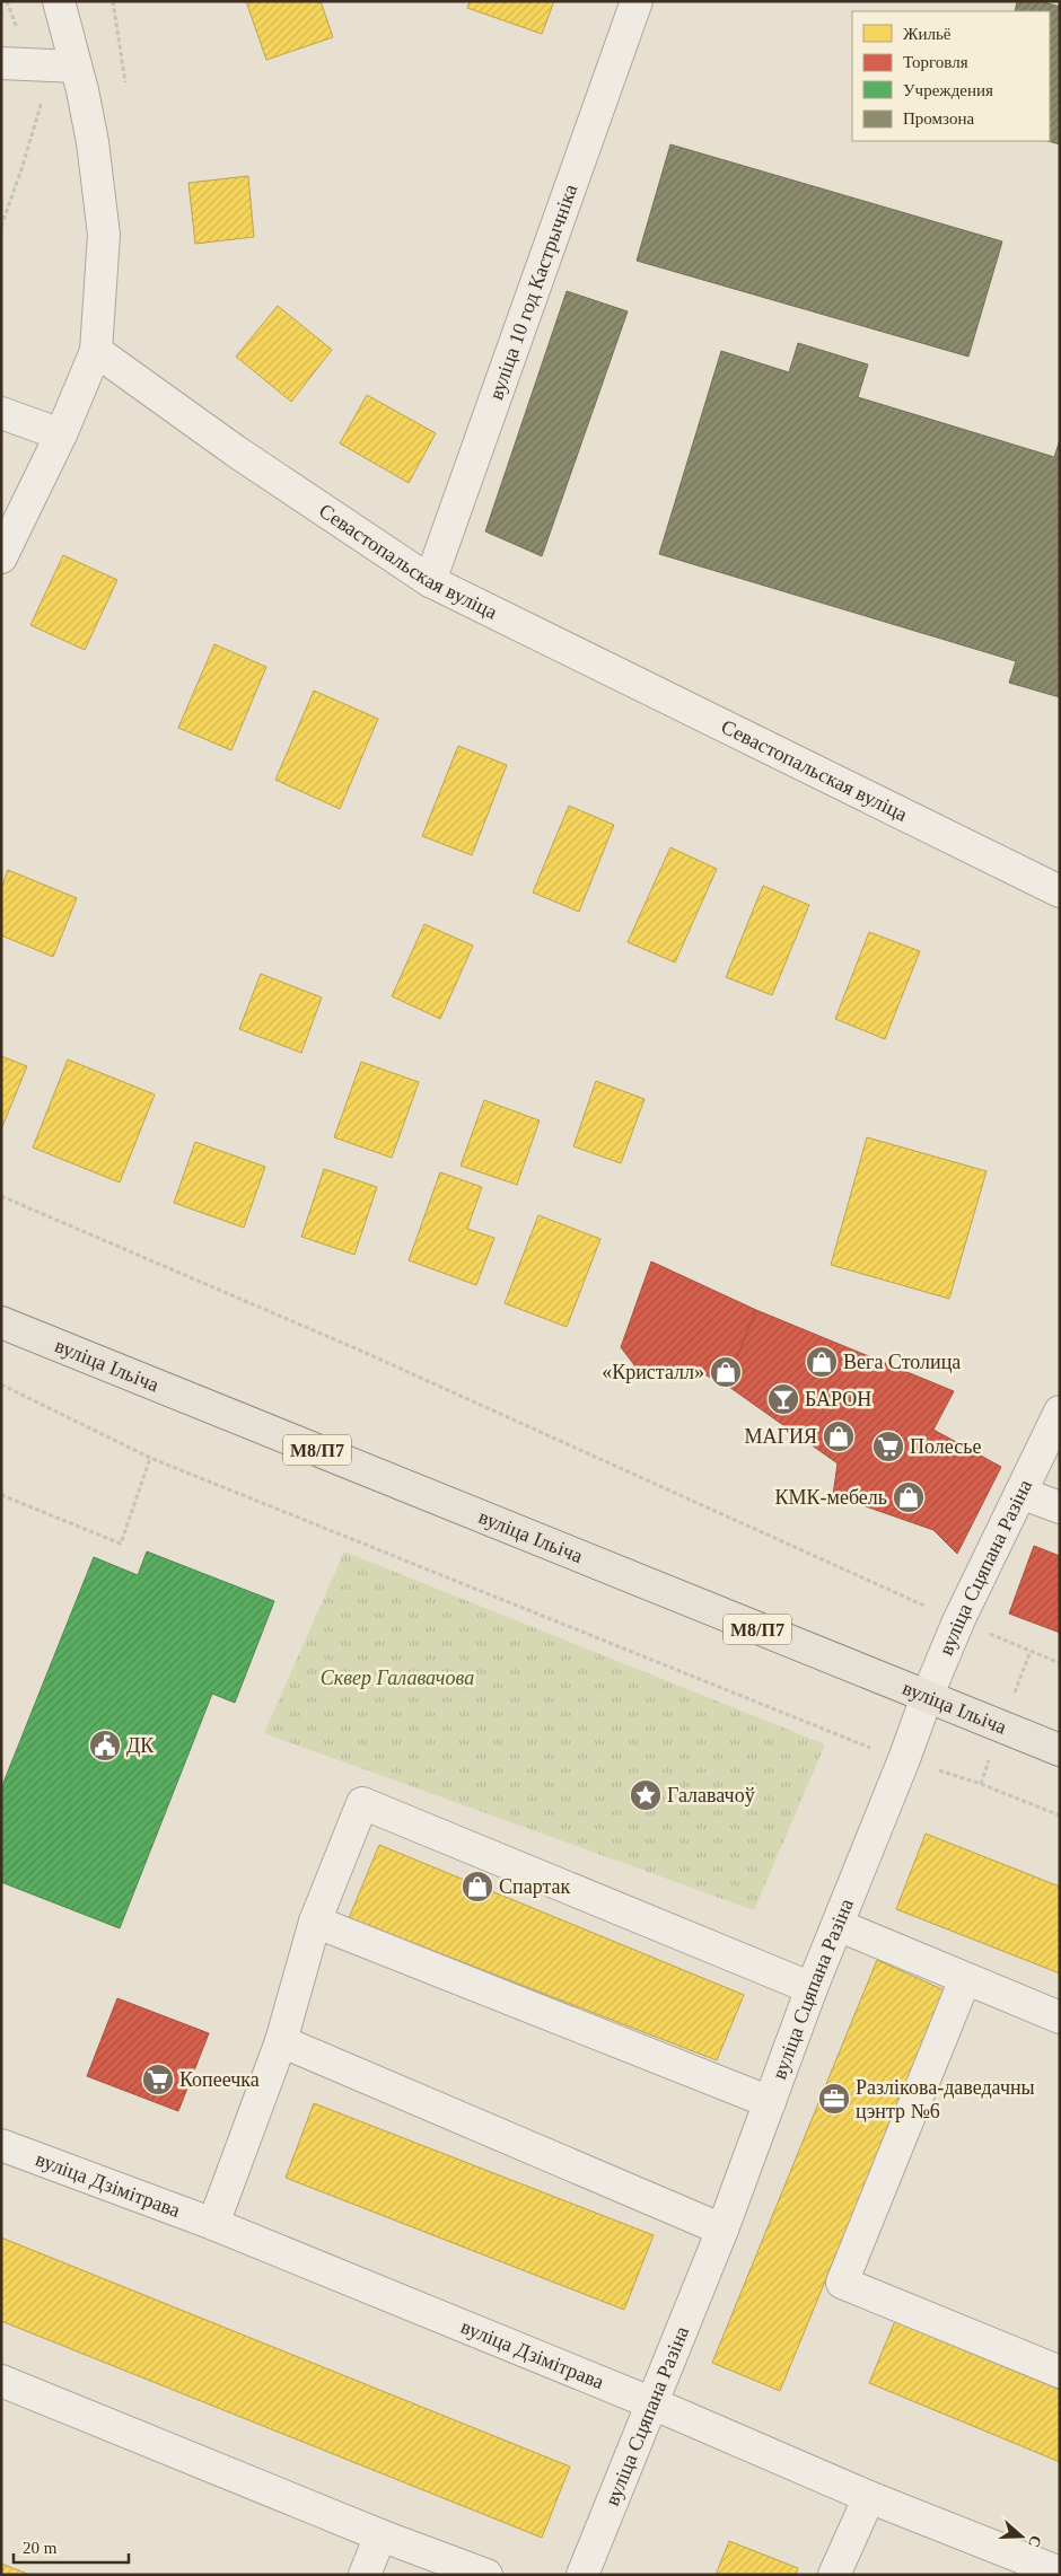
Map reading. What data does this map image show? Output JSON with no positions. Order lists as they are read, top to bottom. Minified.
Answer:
{"streets":{"main road":["вуліца Ільіча","М8/П7"],"street":["вуліца 10 год Кастрычніка","Севастопальская вуліца","вуліца Сцяпана Разіна","вуліца Дзімітрава"]},"crossings":[["вуліца 10 год Кастрычніка","Севастопальская вуліца"],["вуліца Ільіча","вуліца Сцяпана Разіна"],["вуліца Сцяпана Разіна","вуліца Дзімітрава"]],"parks":["Сквер Галавачова"],"places":{"shop":["Вега Столица","«Кристалл»","МАГИЯ","КМК-мебель","Спартак"],"bar":["БАРОН"],"supermarket":["Полесье","Копеечка"],"public building":["ДК"],"place":["Галавачоў"],"office":["Разлікова-даведачны цэнтр №6"]},"legend":["Жильё","Торговля","Учреждения","Промзона"],"scale_bar":"20 m","north":"right"}
